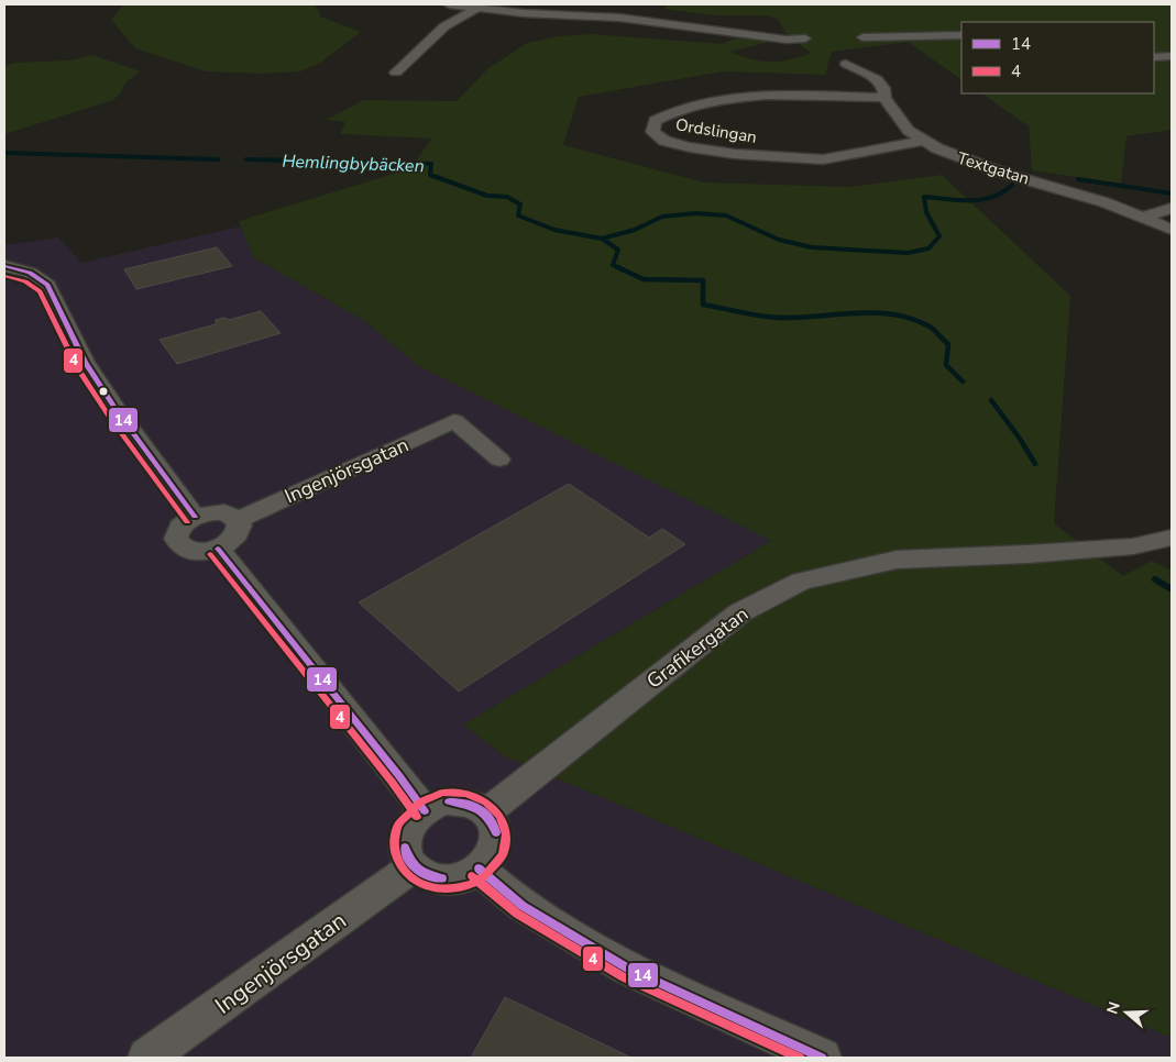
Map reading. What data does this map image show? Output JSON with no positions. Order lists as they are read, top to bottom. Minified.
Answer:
{"streets":{"street":["Ordslingan","Textgatan","Ingenjörsgatan","Grafikergatan"]},"crossings":[["Ordslingan","Textgatan"],["Ingenjörsgatan","Grafikergatan"]],"water":["Hemlingbybäcken"],"lines":["transit line 14","transit line 4"],"legend":["14","4"],"north":"left"}
